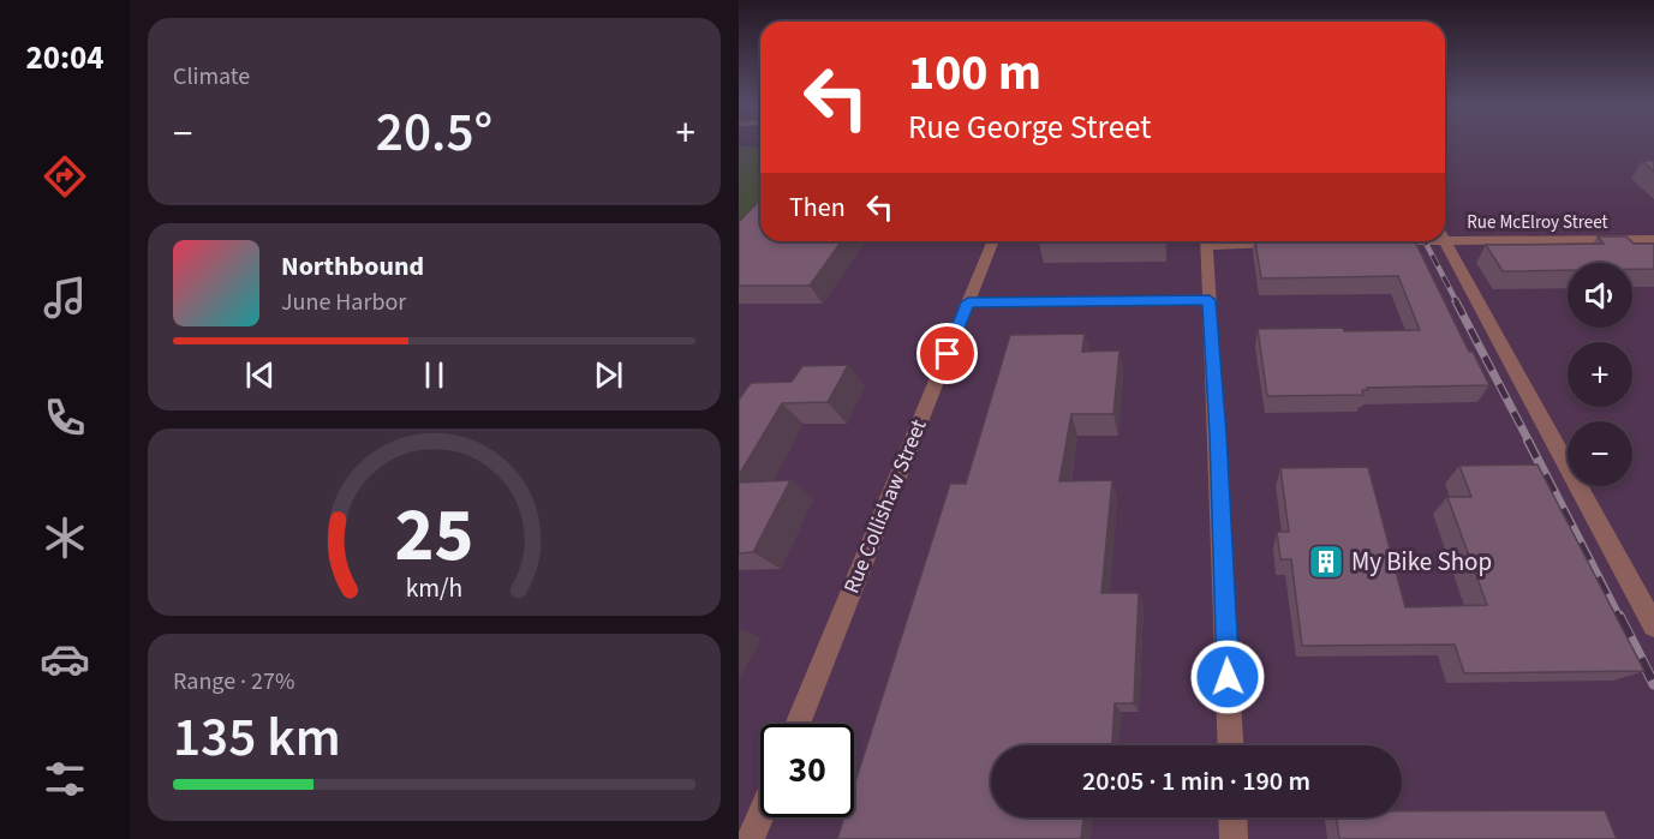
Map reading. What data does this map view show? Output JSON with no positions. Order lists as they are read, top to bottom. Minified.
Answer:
{"streets":{"street":["Rue McElroy Street","Rue Collishaw Street"]},"places":{"building":["My Bike Shop"]},"page":{"tabs":"20:04","tile":["Climate",["Range · 27%","135 km"]],"turn":["100 m","Rue George Street"],"heat":["−","20.5°","+"],"then":"Then","song":["Northbound","June Harbor"],"map_buttons":["+","−"],"limit":"30","trip":"20:05 · 1 min · 190 m","gauge":["25","km/h"]}}
